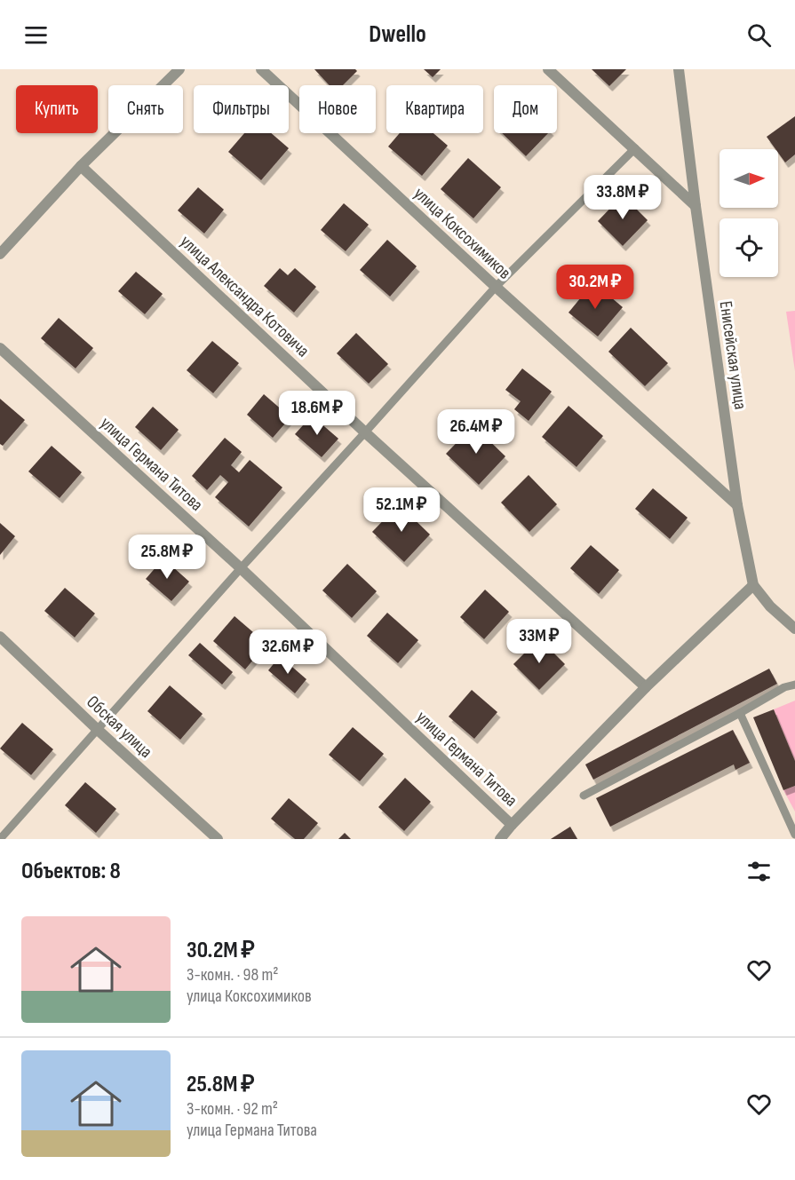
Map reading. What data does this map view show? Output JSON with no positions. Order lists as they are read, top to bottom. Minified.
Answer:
{"streets":{"street":["улица Коксохимиков","улица Александра Котовича","Енисейская улица","улица Германа Титова","Обская улица"]},"crossings":[["улица Коксохимиков","Енисейская улица"]],"north":"right","page":{"header":"Dwello","chip":["Купить","Снять","Фильтры","Новое","Квартира","Дом"],"price":["33.8M ₽","30.2M ₽","18.6M ₽","26.4M ₽","52.1M ₽","25.8M ₽","33M ₽","32.6M ₽"],"heading":"Объектов: 8","list":[{"name":"30.2M ₽","note":"3-комн. · 98 m² · улица Коксохимиков"},{"name":"25.8M ₽","note":"3-комн. · 92 m² · улица Германа Титова"}]}}
